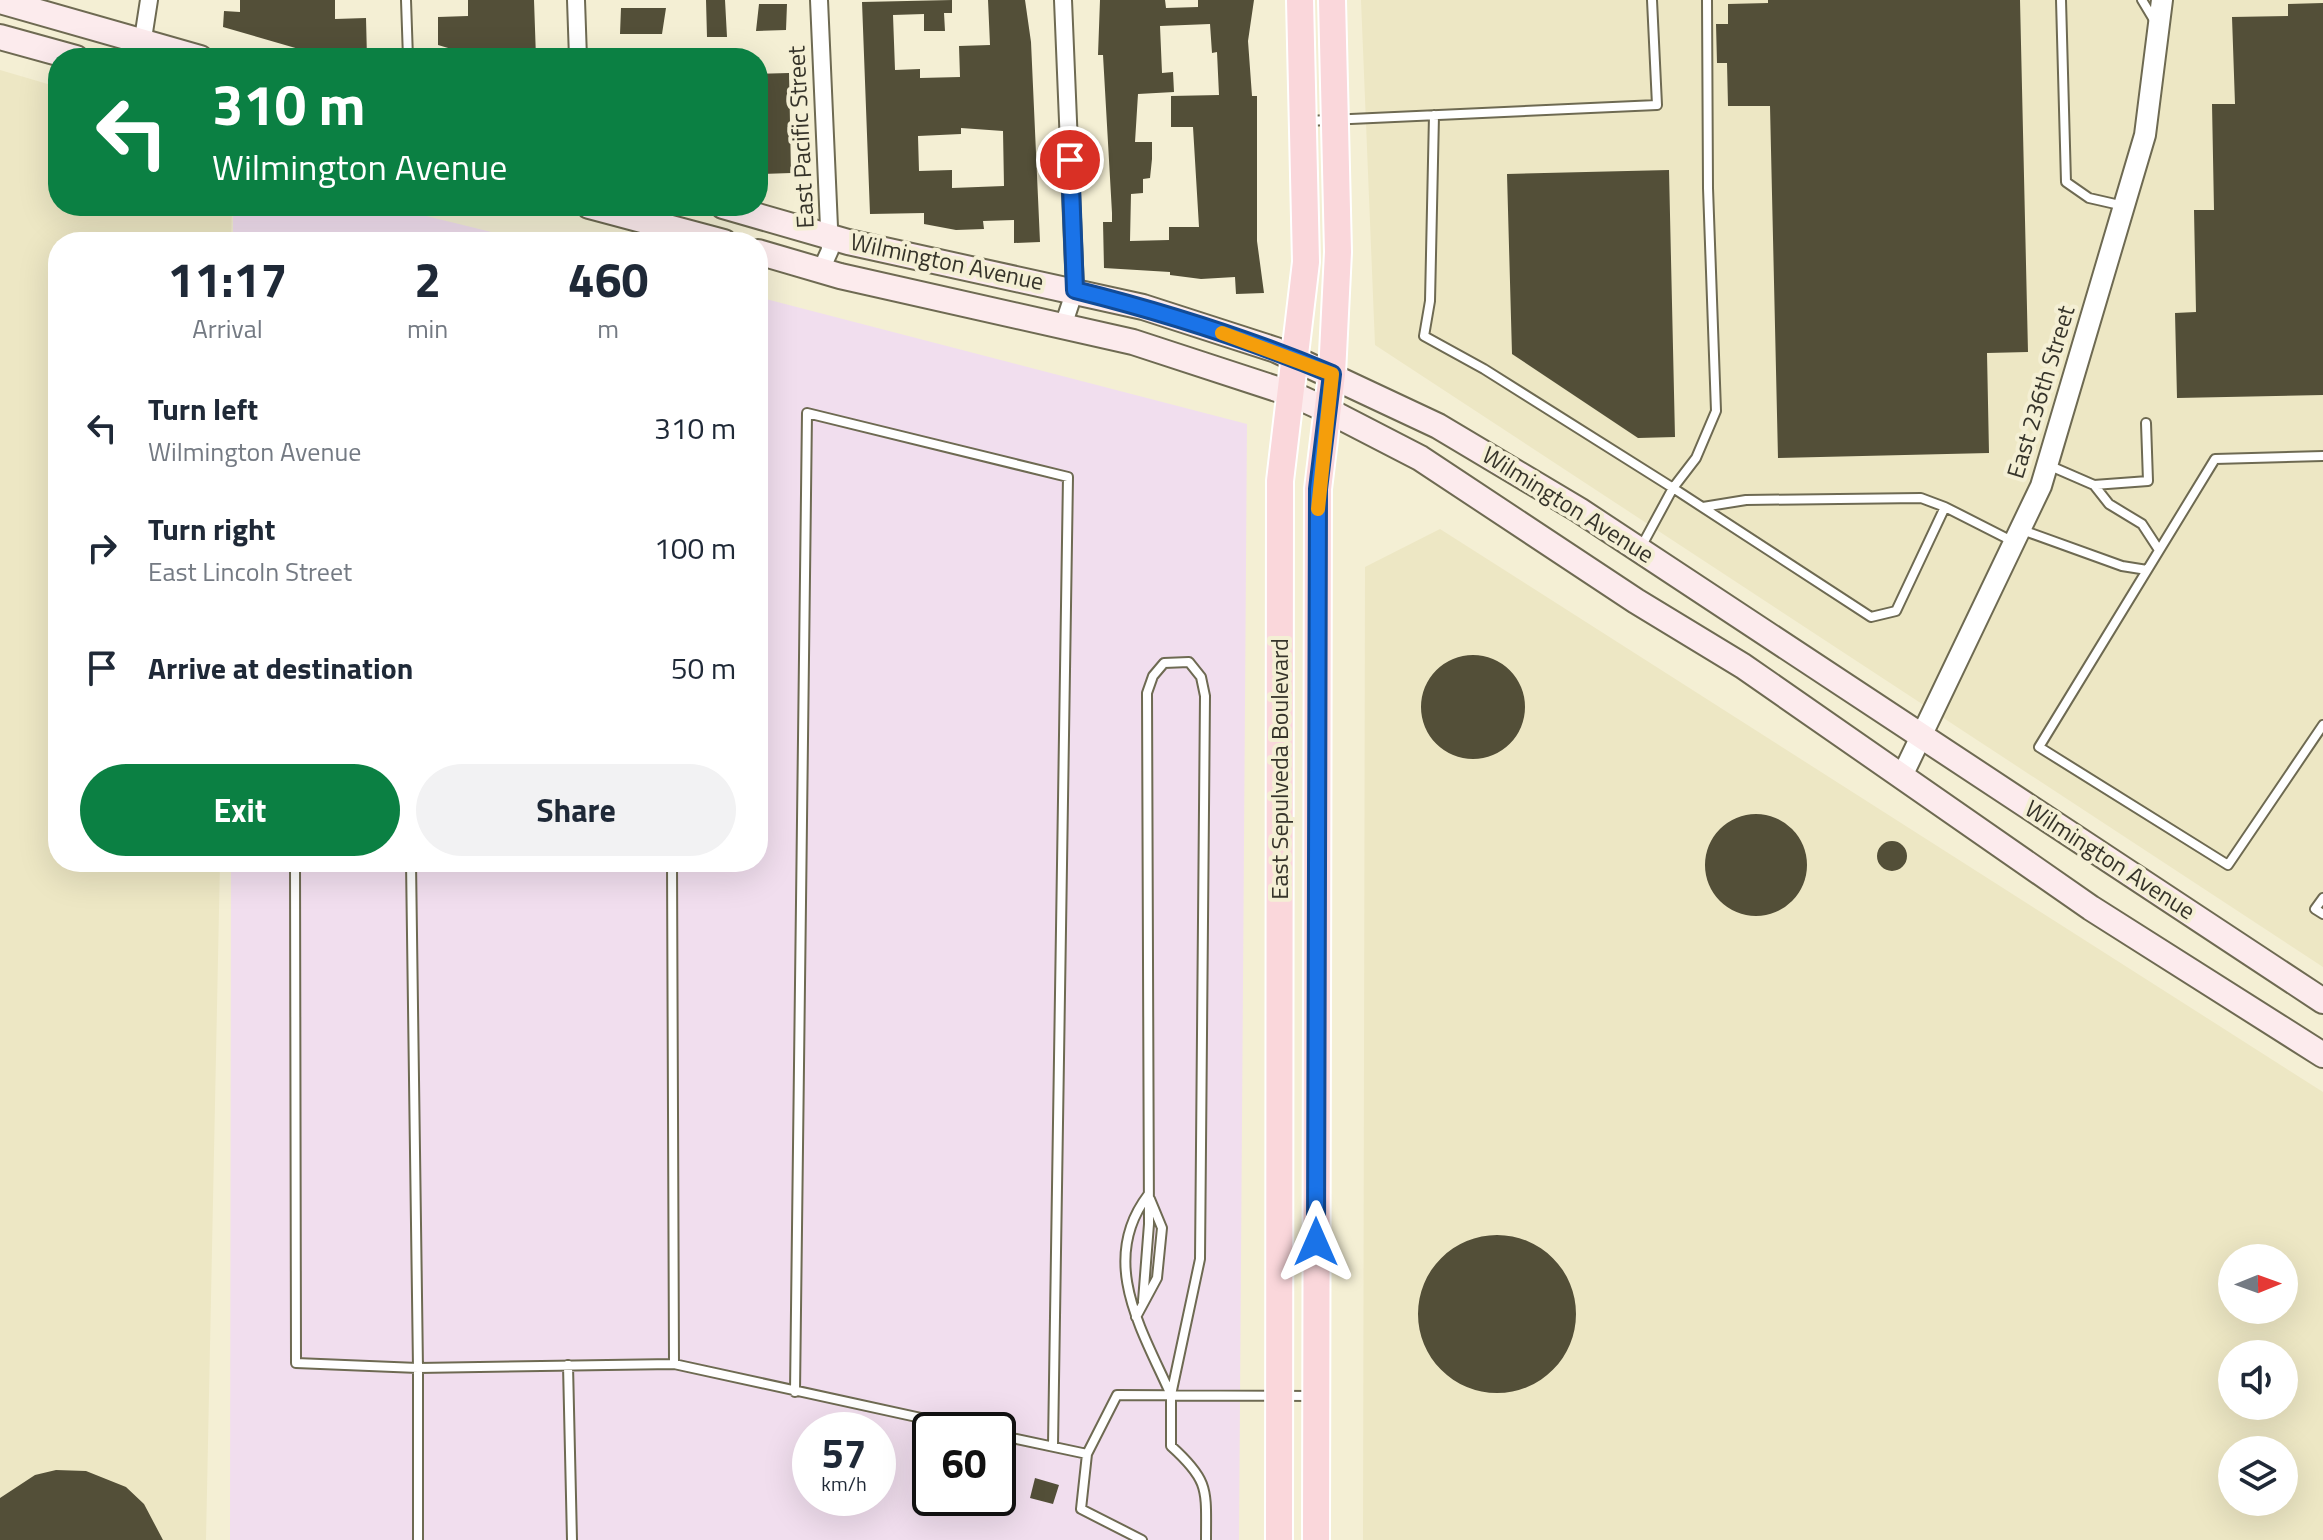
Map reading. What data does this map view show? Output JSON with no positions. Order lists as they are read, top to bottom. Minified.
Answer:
{"streets":{"main road":["Wilmington Avenue","East Sepulveda Boulevard"],"street":["East Pacific Street","East 236th Street"]},"crossings":[["East Pacific Street","Wilmington Avenue"],["Wilmington Avenue","East 236th Street"],["Wilmington Avenue","East Sepulveda Boulevard"]],"north":"right","page":{"turn":["310 m","Wilmington Avenue"],"eta":["11:17","Arrival","2","min","460","m"],"list":[{"name":"Turn left","note":"Wilmington Avenue","value":"310 m"},{"name":"Turn right","note":"East Lincoln Street","value":"100 m"},{"name":"Arrive at destination","value":"50 m"}],"buttons":["Exit","Share"],"speed":"57 km/h","limit":"60"}}
